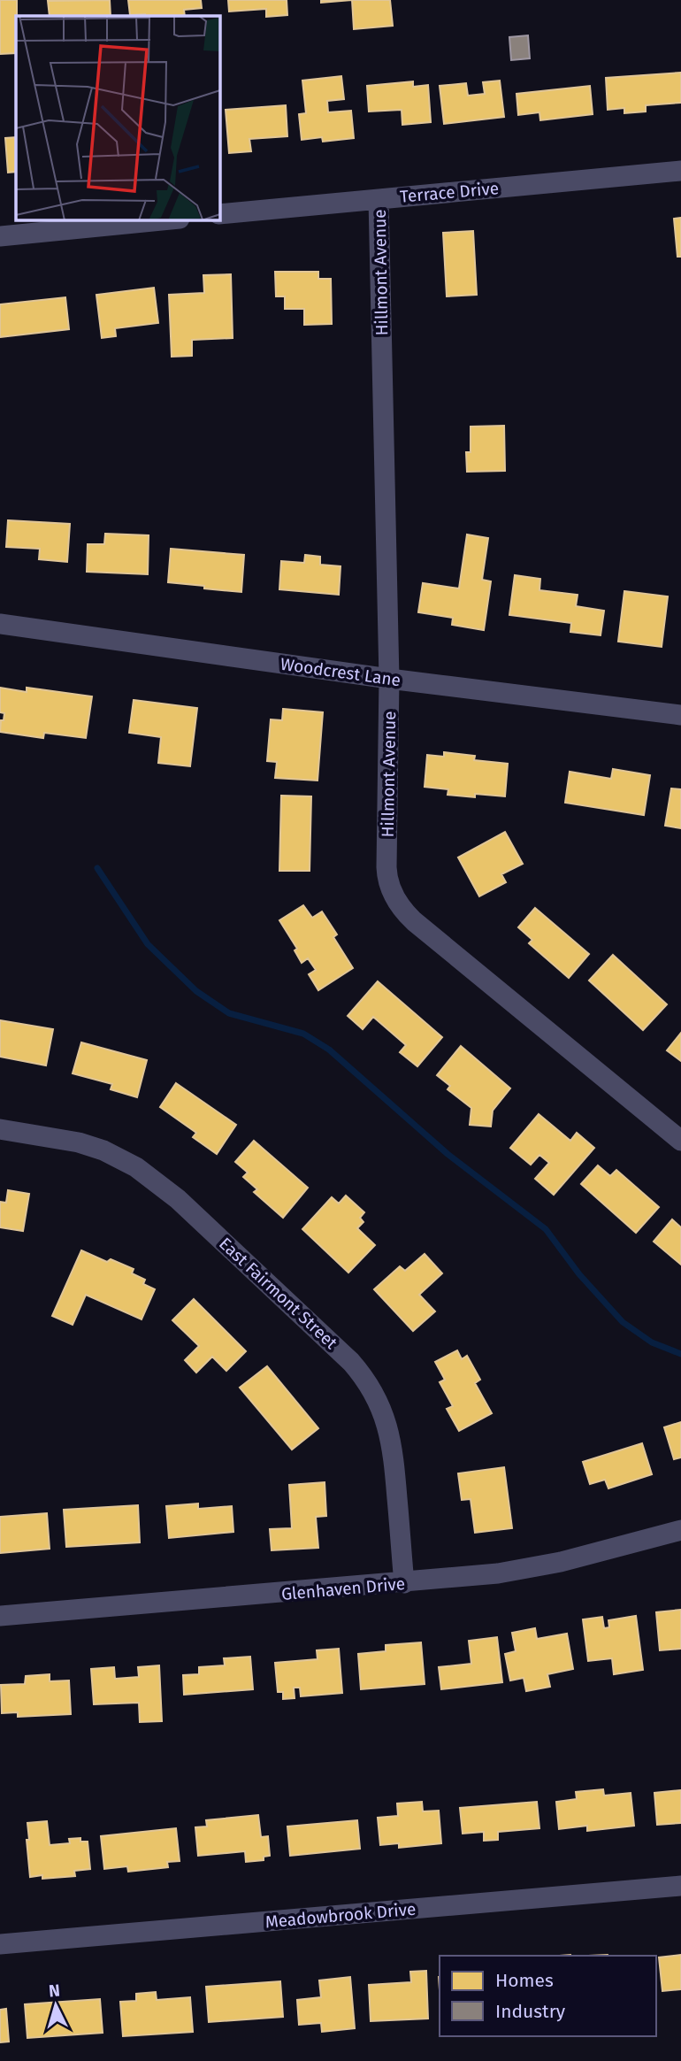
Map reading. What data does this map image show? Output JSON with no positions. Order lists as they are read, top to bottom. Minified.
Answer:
{"streets":{"street":["Terrace Drive","Hillmont Avenue","Woodcrest Lane","East Fairmont Street","Glenhaven Drive","Meadowbrook Drive"]},"crossings":[["Terrace Drive","Hillmont Avenue"],["Hillmont Avenue","Woodcrest Lane"],["East Fairmont Street","Glenhaven Drive"]],"legend":["Homes","Industry"],"north":"top"}
